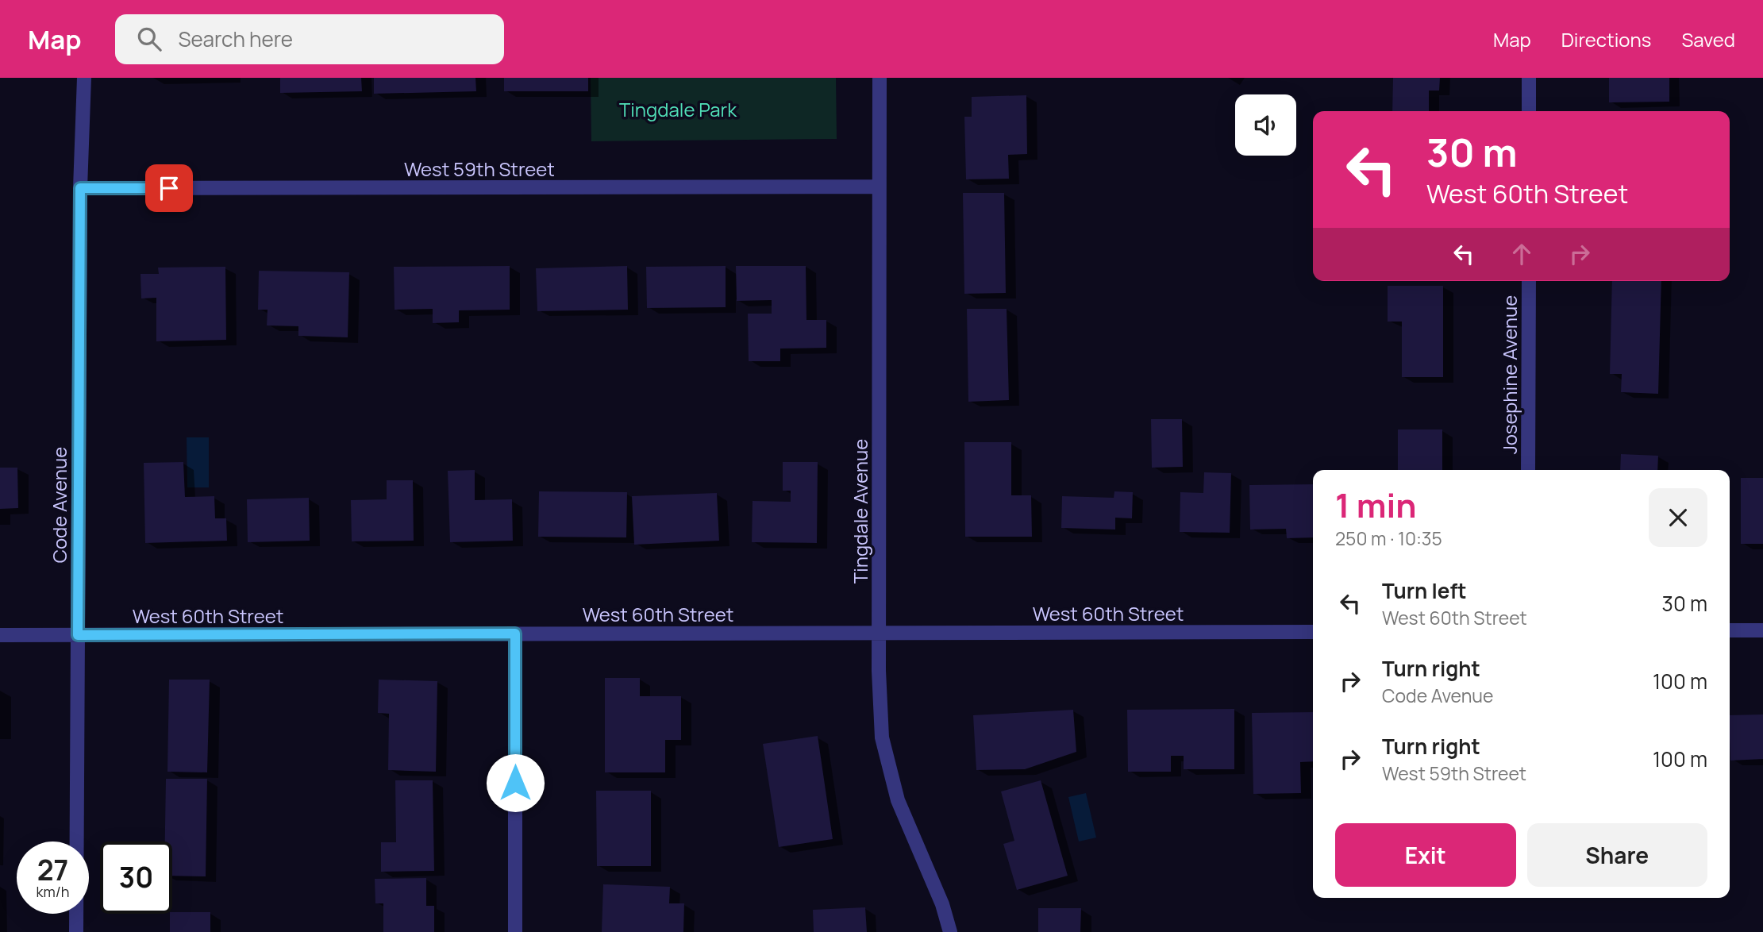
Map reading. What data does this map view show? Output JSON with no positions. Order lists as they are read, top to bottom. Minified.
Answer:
{"streets":{"street":["West 59th Street","Josephine Avenue","Code Avenue","Tingdale Avenue","West 60th Street"]},"crossings":[["West 59th Street","Code Avenue"],["West 59th Street","Tingdale Avenue"],["Code Avenue","West 60th Street"],["Tingdale Avenue","West 60th Street"]],"parks":["Tingdale Park"],"page":{"header":"Map","search":"Search here","nav":["Map","Directions","Saved"],"turn":["30 m","West 60th Street"],"heading":["1 min","250 m · 10:35"],"list":[{"name":"Turn left","note":"West 60th Street","value":"30 m"},{"name":"Turn right","note":"Code Avenue","value":"100 m"},{"name":"Turn right","note":"West 59th Street","value":"100 m"}],"buttons":["Exit","Share"],"speed":"27 km/h","limit":"30"}}
